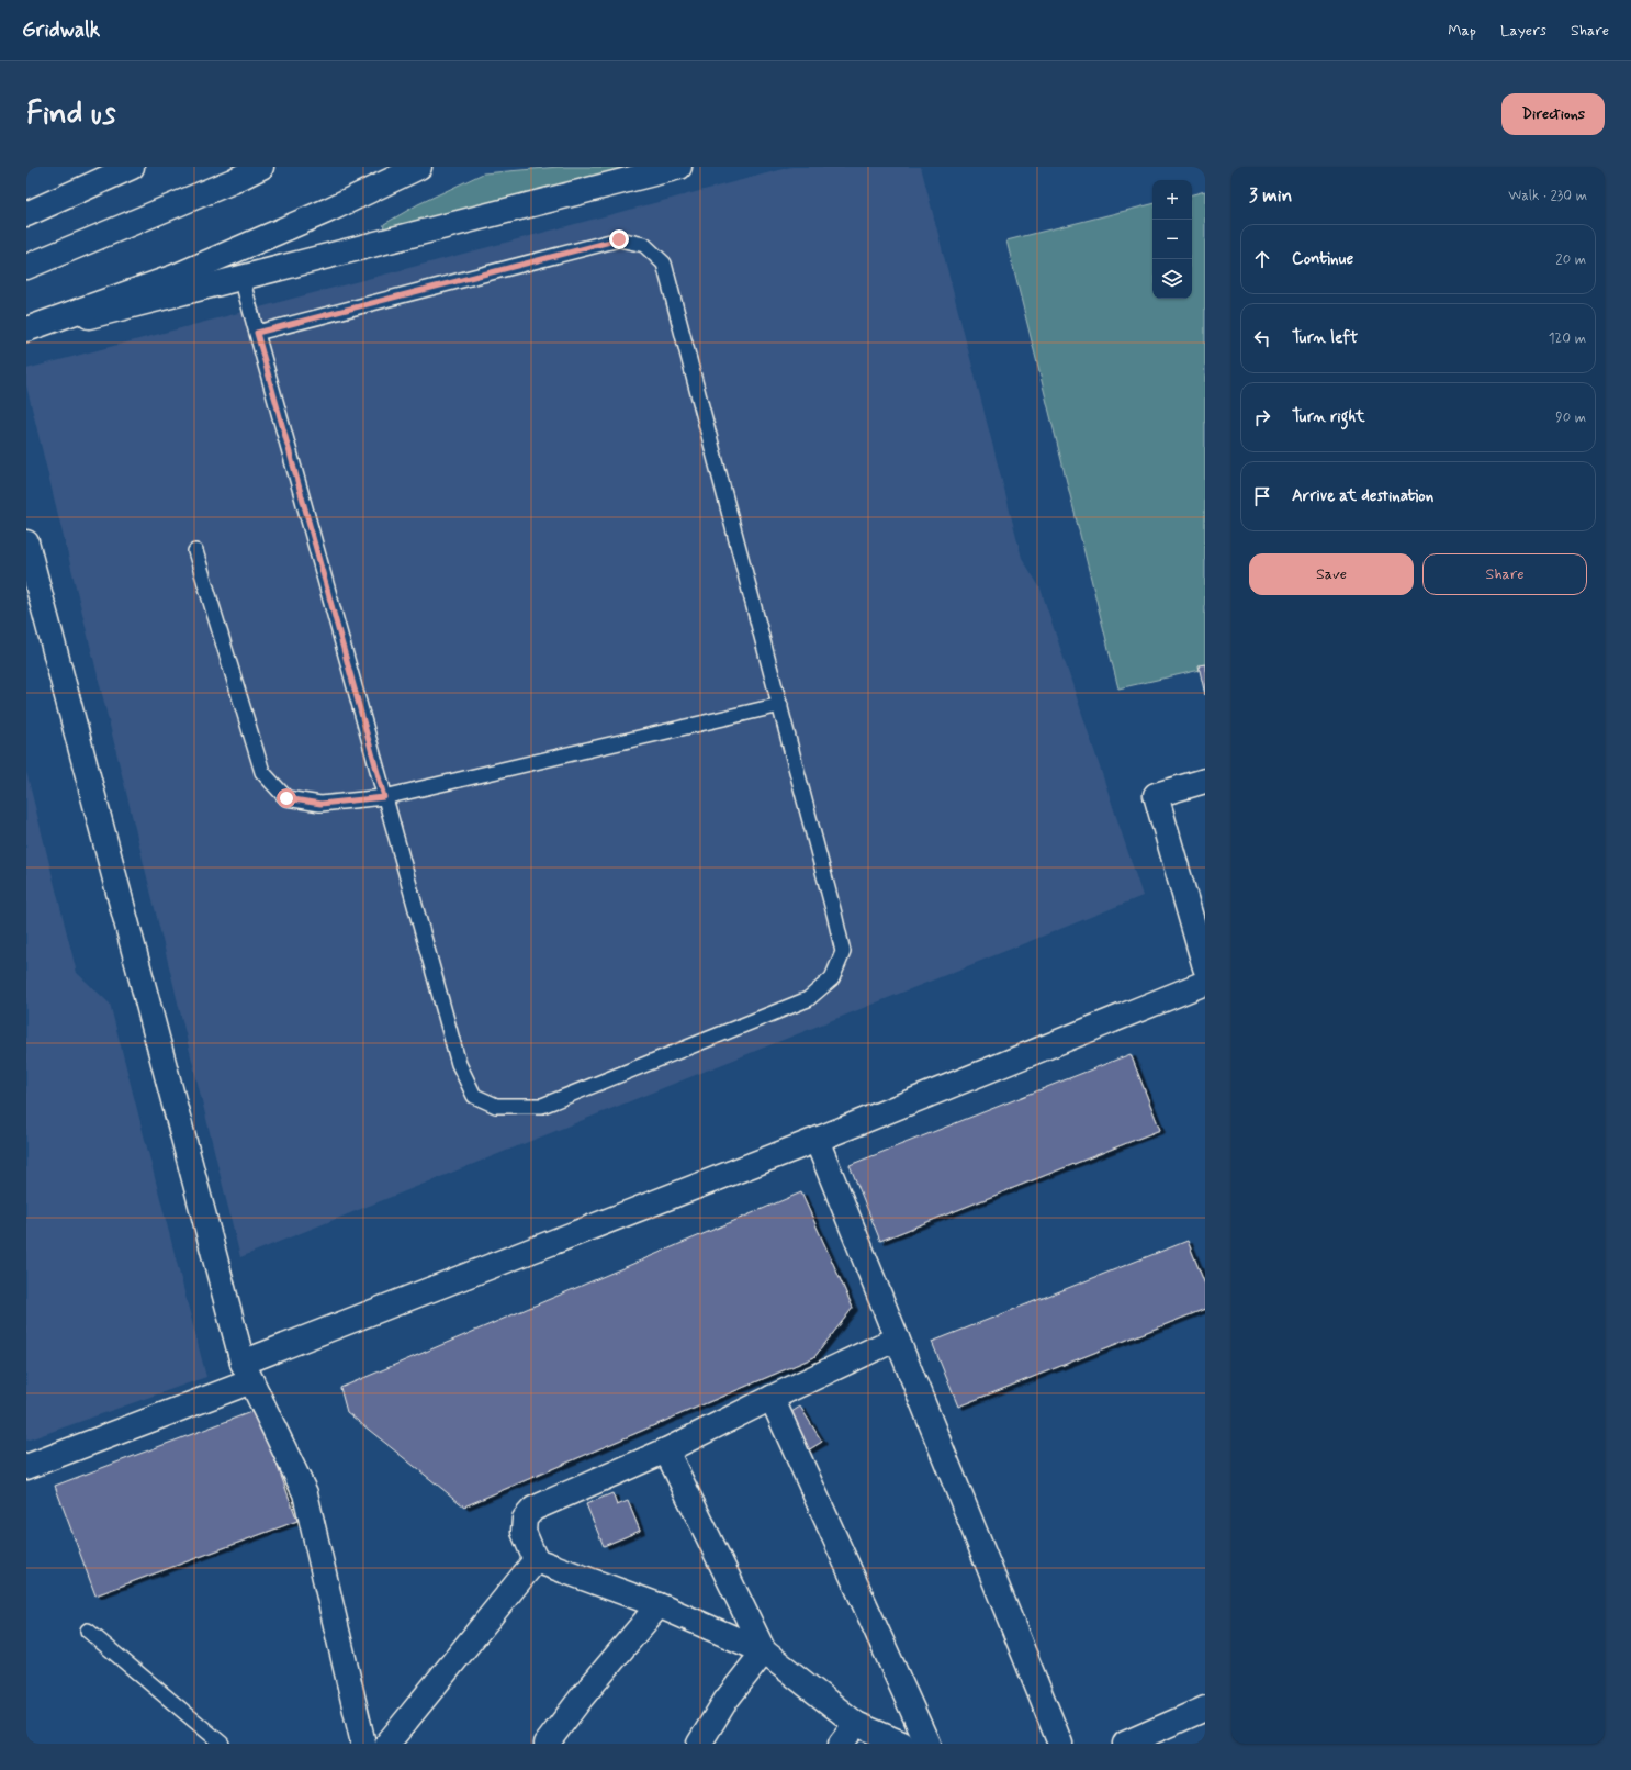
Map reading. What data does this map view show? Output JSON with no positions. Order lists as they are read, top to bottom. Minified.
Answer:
{"page":{"header":"Gridwalk","nav":["Map","Layers","Share"],"buttons":["Directions",["Save","Share"]],"title":"Find us","heading":["3 min","Walk · 230 m"],"map_buttons":["+","−"],"list":[["Continue","20 m"],["Turn left","120 m"],["Turn right","90 m"],"Arrive at destination"]}}
